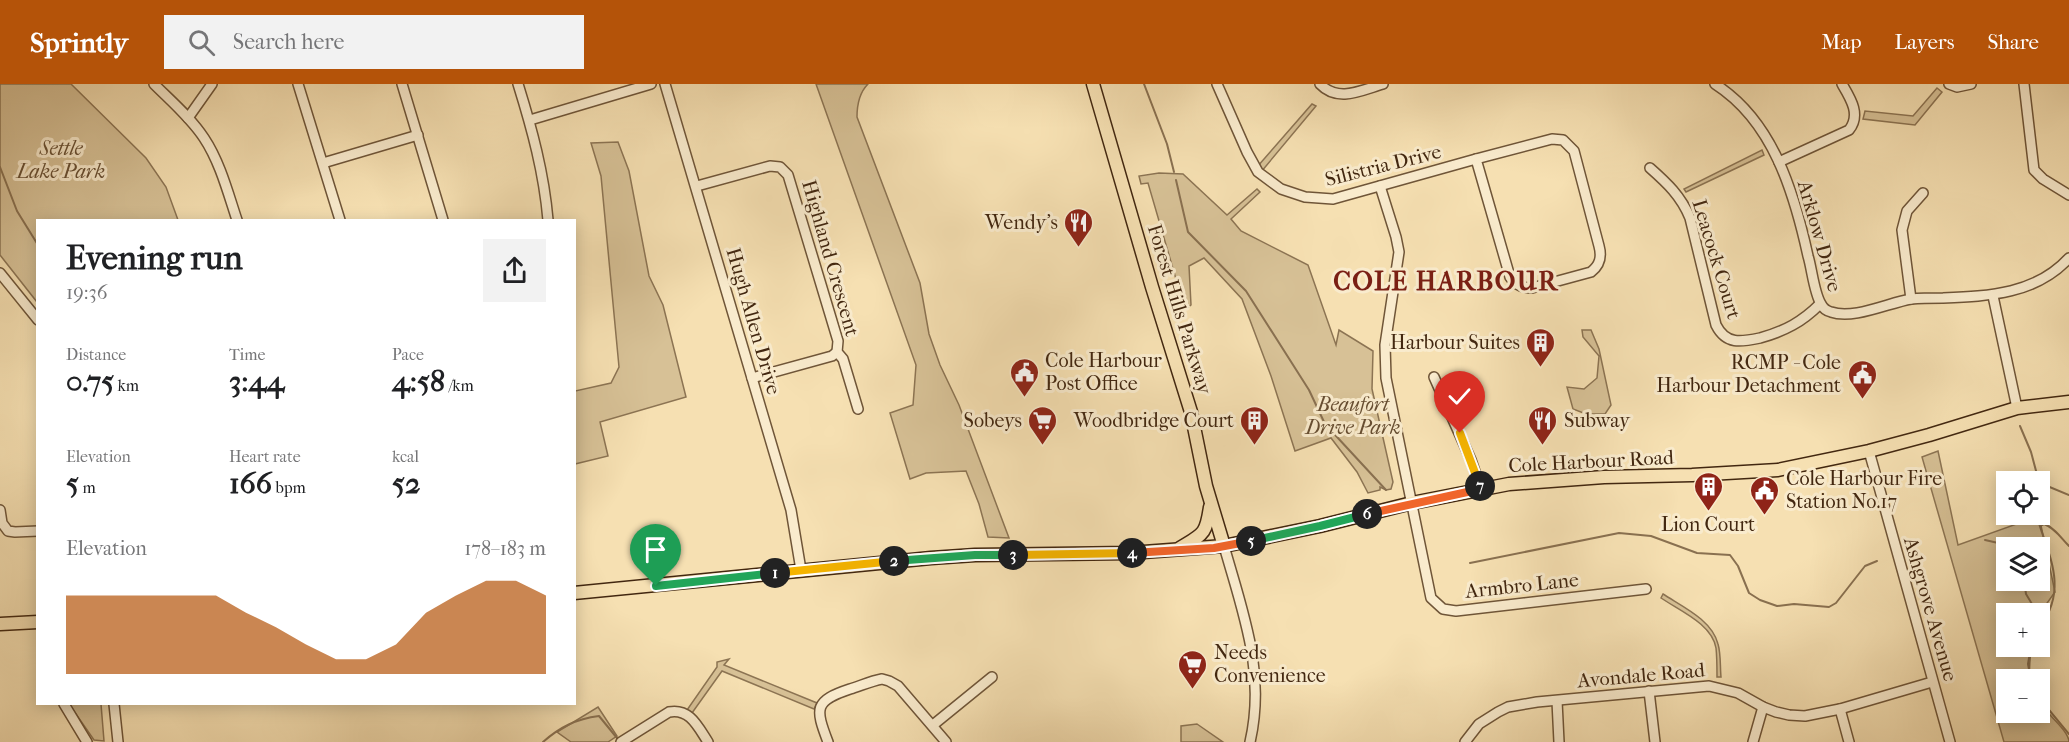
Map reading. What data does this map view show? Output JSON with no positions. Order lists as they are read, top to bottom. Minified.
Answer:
{"streets":{"main road":["Forest Hills Parkway","Cole Harbour Road"],"street":["Silistria Drive","Arklow Drive","Highland Crescent","Leacock Court","Hugh Allen Drive","Armbro Lane","Ashgrove Avenue","Avondale Road"]},"crossings":[["Arklow Drive","Leacock Court"],["Highland Crescent","Hugh Allen Drive"],["Forest Hills Parkway","Cole Harbour Road"],["Hugh Allen Drive","Cole Harbour Road"],["Cole Harbour Road","Armbro Lane"],["Cole Harbour Road","Ashgrove Avenue"],["Ashgrove Avenue","Avondale Road"]],"districts":["COLE HARBOUR"],"parks":["Settle Lake Park","Beaufort Drive Park"],"places":{"restaurant":["Wendy's","Subway"],"building":["Harbour Suites","Woodbridge Court","Lion Court"],"public building":["Cole Harbour Post Office","RCMP - Cole Harbour Detachment","Cole Harbour Fire Station No.17"],"supermarket":["Sobeys","Needs Convenience"]},"page":{"header":"Sprintly","search":"Search here","nav":["Map","Layers","Share"],"heading":["Evening run","19:36"],"stats":[["Distance","0.75 km"],["Time","3:44"],["Pace","4:58 /km"],["Elevation","5 m"],["Heart rate","166 bpm"],["kcal","52"]],"map_buttons":["+","−"],"pins":["7","6","5","4","3","2","1"],"chart":["Elevation","178–183 m"]}}
